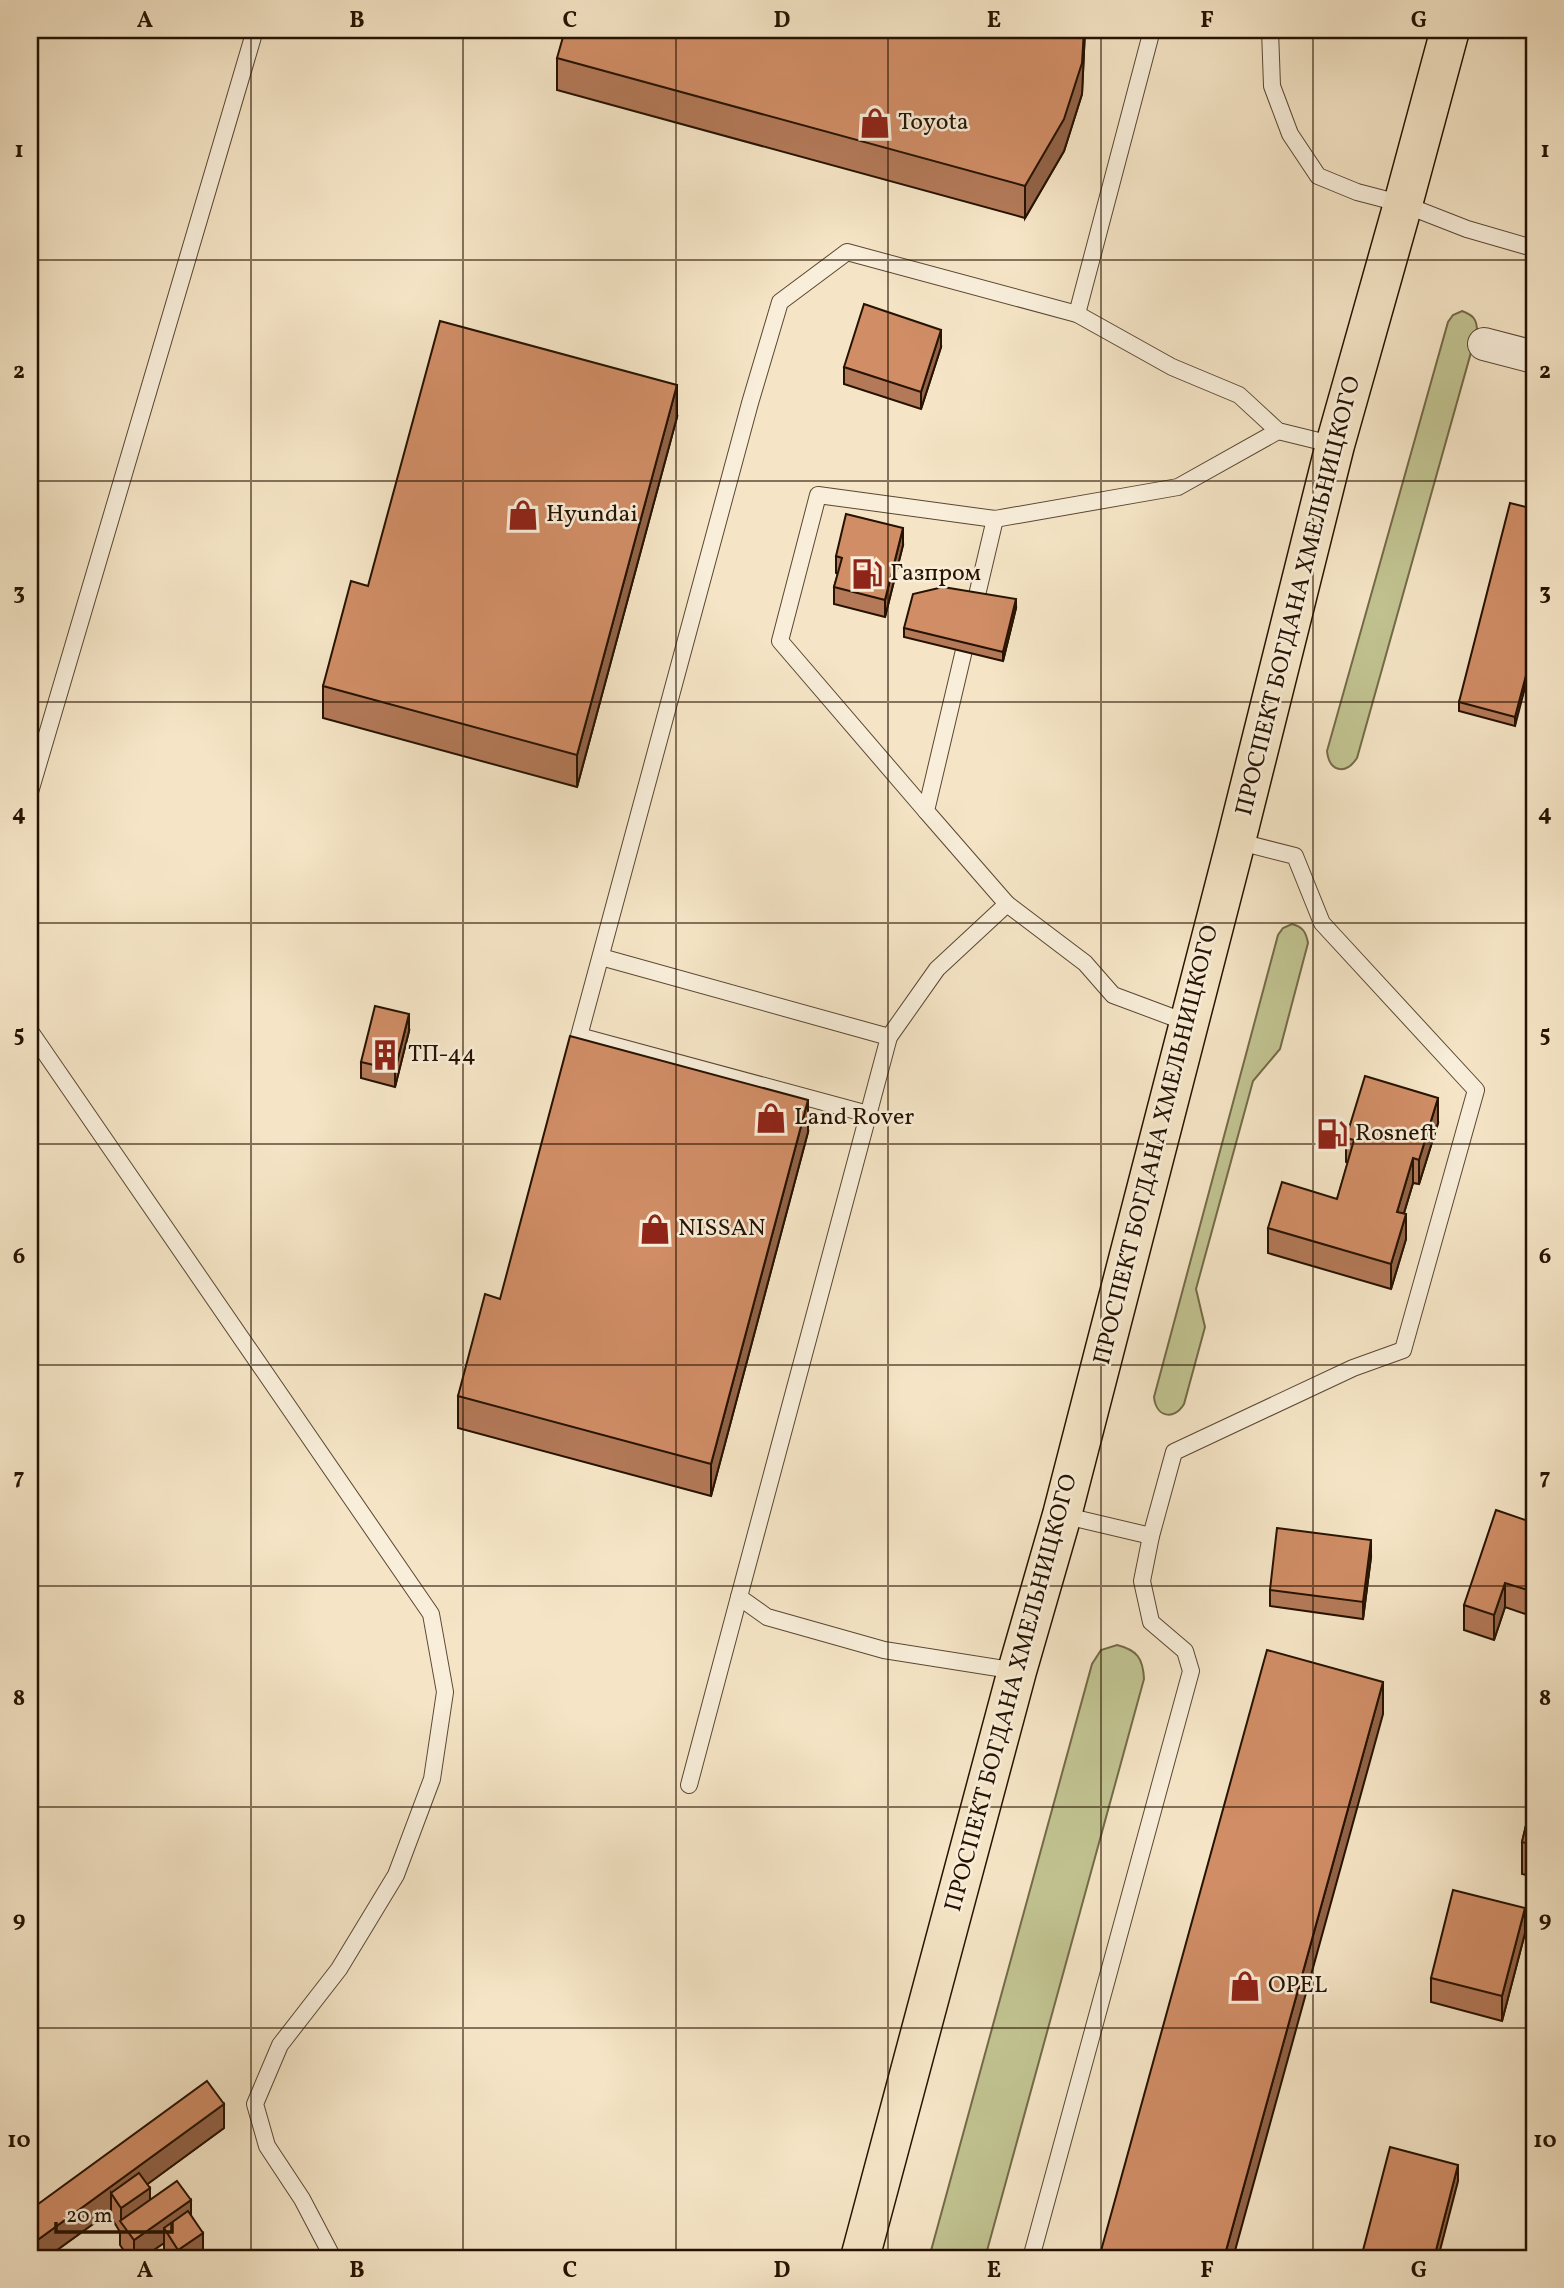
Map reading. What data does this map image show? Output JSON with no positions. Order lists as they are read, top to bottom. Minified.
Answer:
{"streets":{"main road":["ПРОСПЕКТ БОГДАНА ХМЕЛЬНИЦКОГО"]},"places":{"shop":["Toyota","Hyundai","Land Rover","NISSAN","OPEL"],"fuel station":["Газпром","Rosneft"],"building":["ТП-44"]},"scale_bar":"20 m","grid":{"columns":["A","B","C","D","E","F","G"],"rows":["1","2","3","4","5","6","7","8","9","10"]}}
